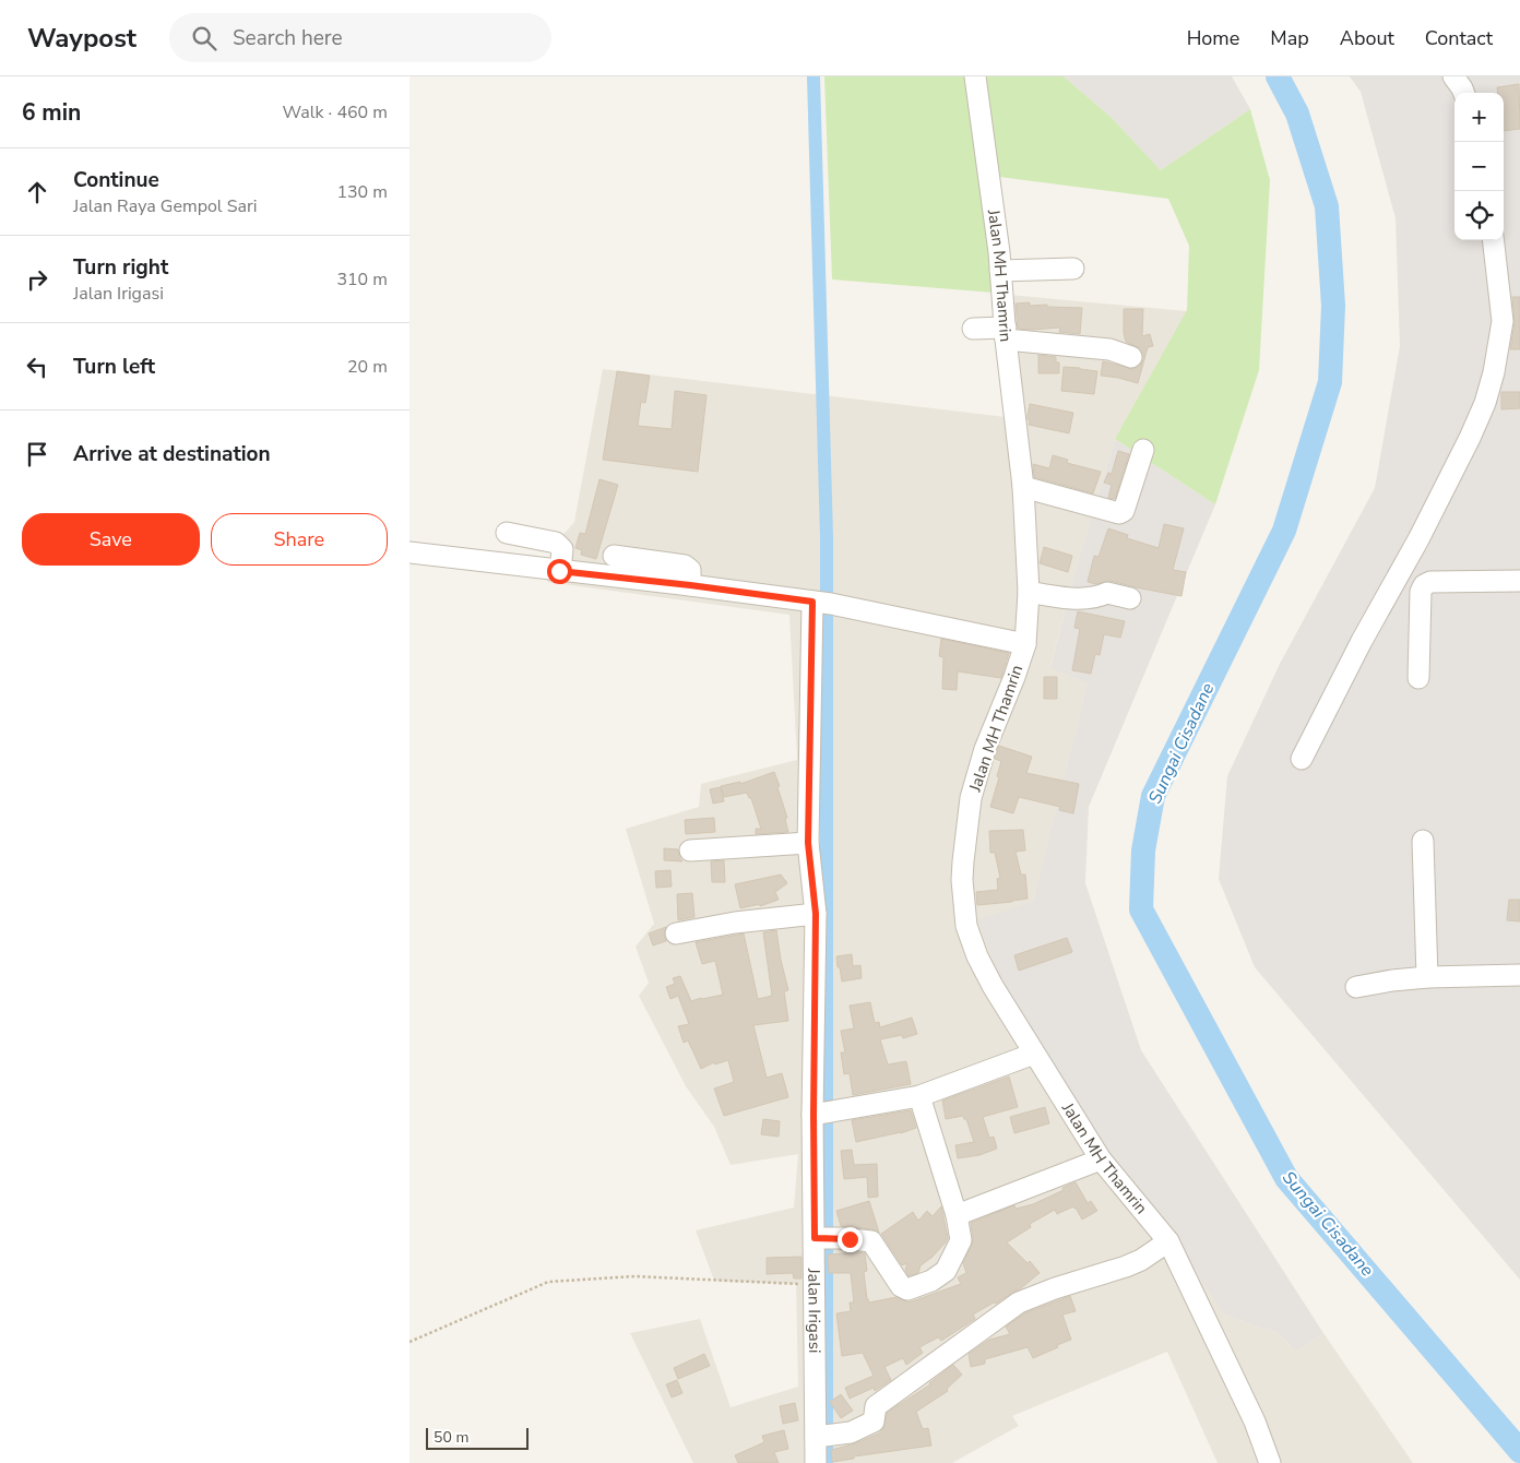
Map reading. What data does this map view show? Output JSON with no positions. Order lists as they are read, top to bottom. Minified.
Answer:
{"streets":{"street":["Jalan MH Thamrin","Jalan Irigasi"]},"water":["Sungai Cisadane"],"scale_bar":"50 m","page":{"header":"Waypost","search":"Search here","nav":["Home","Map","About","Contact"],"heading":["6 min","Walk · 460 m"],"map_buttons":["+","−"],"list":[["Continue","Jalan Raya Gempol Sari","130 m"],["Turn right","Jalan Irigasi","310 m"],["Turn left","20 m"],"Arrive at destination"],"buttons":["Save","Share"],"scale":"50 m"}}
